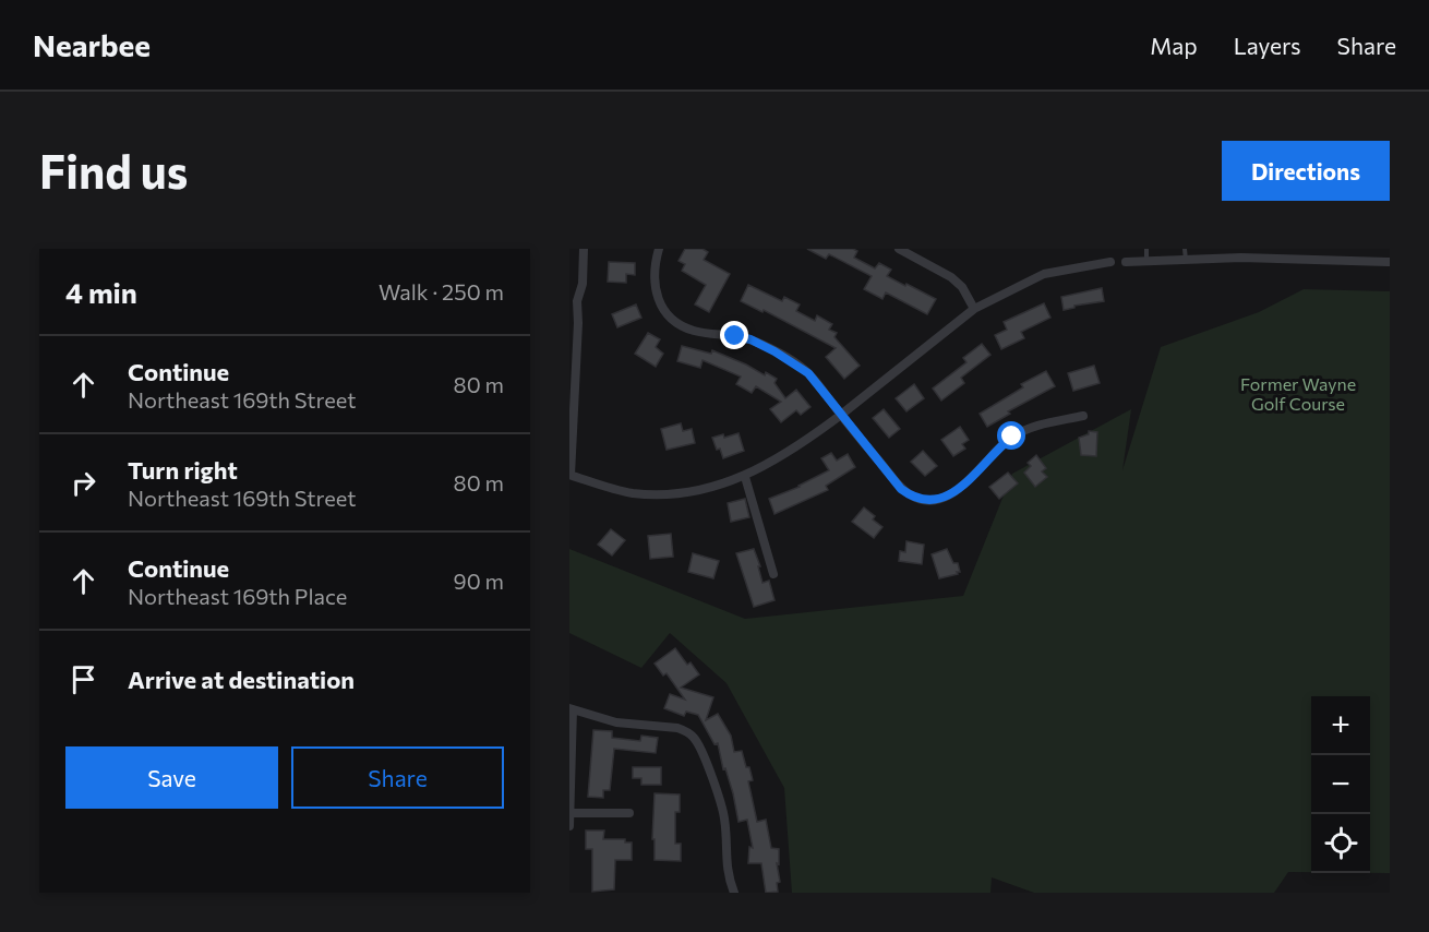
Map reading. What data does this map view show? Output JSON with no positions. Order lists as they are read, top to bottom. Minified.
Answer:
{"parks":["Former Wayne Golf Course"],"page":{"header":"Nearbee","nav":["Map","Layers","Share"],"buttons":["Directions",["Save","Share"]],"title":"Find us","heading":["4 min","Walk · 250 m"],"list":[["Continue","Northeast 169th Street","80 m"],["Turn right","Northeast 169th Street","80 m"],["Continue","Northeast 169th Place","90 m"],"Arrive at destination"],"map_buttons":["+","−"]}}
